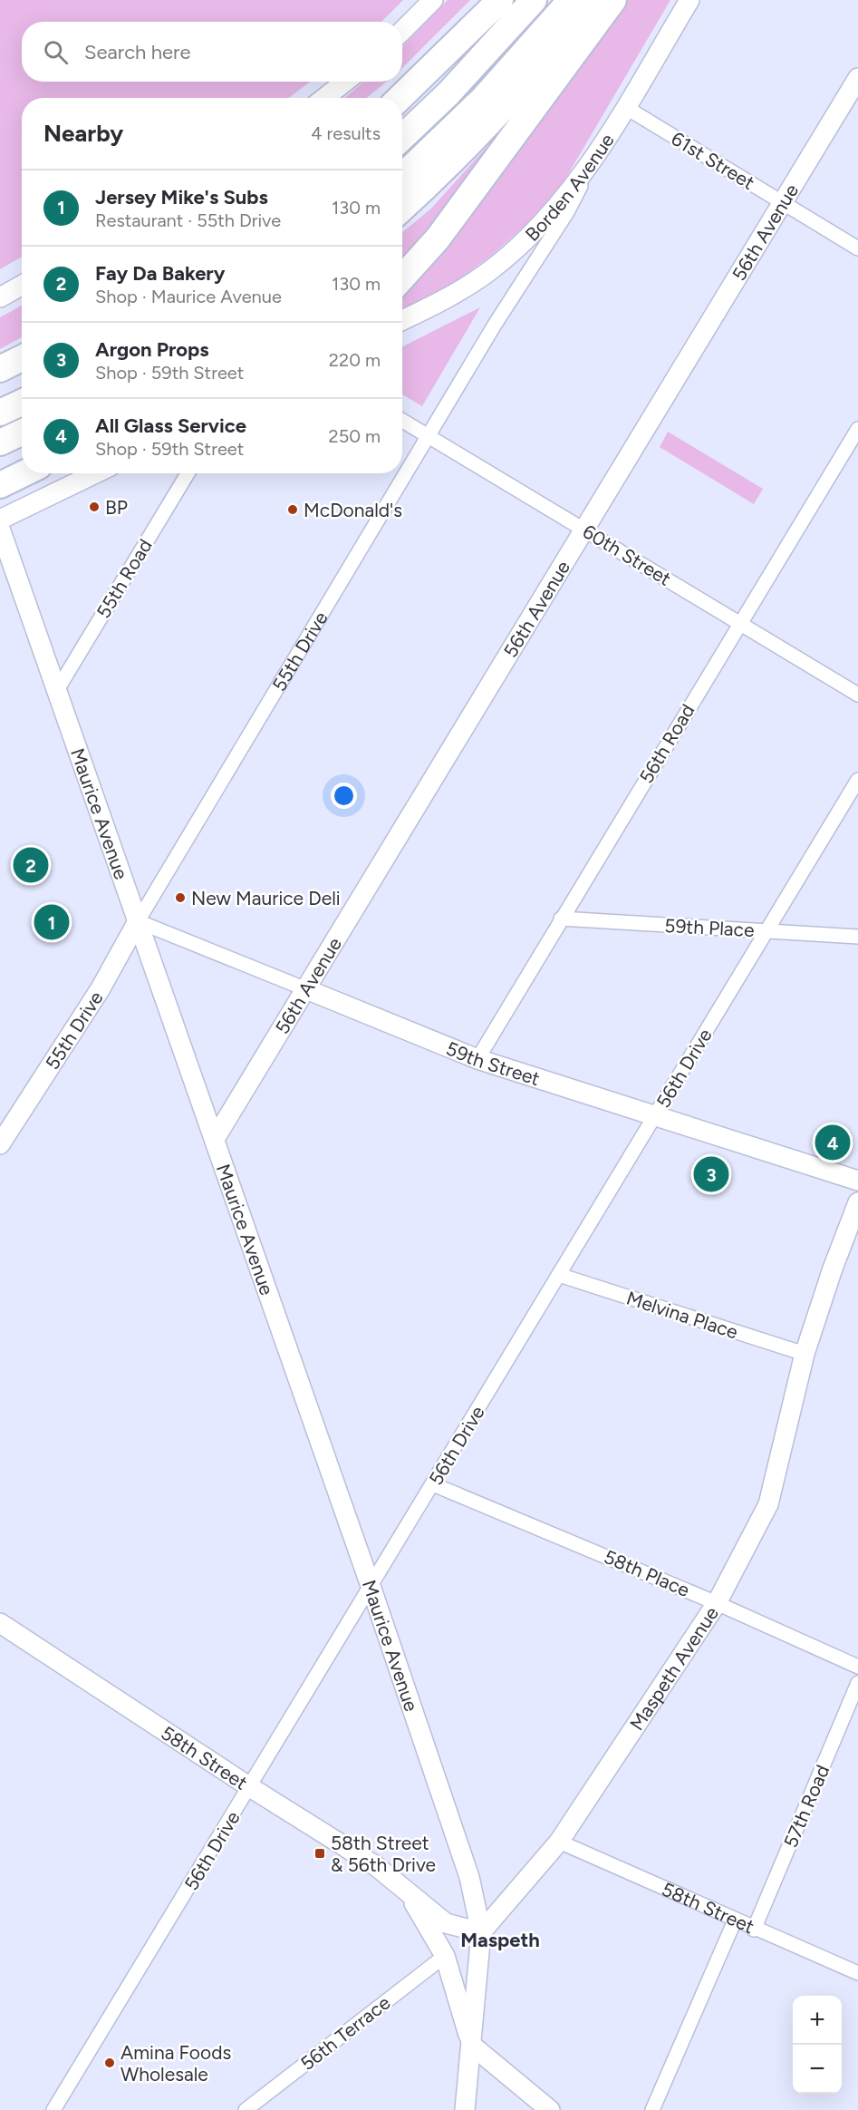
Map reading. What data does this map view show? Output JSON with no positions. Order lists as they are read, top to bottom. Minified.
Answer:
{"streets":{"main road":["Borden Avenue","56th Avenue","55th Drive","Maurice Avenue","59th Street","Maspeth Avenue","58th Street"],"street":["61st Street","60th Street","55th Road","56th Road","59th Place","56th Drive","Melvina Place","58th Place","57th Road","56th Terrace"]},"crossings":[["61st Street","Borden Avenue"],["61st Street","56th Avenue"],["Borden Avenue","55th Drive"],["56th Avenue","60th Street"],["56th Avenue","Maurice Avenue"],["56th Avenue","59th Street"],["60th Street","55th Drive"],["60th Street","56th Road"],["55th Road","Maurice Avenue"],["55th Drive","Maurice Avenue"],["55th Drive","59th Street"],["56th Road","59th Place"],["56th Road","59th Street"],["Maurice Avenue","59th Street"],["Maurice Avenue","56th Drive"],["Maurice Avenue","Maspeth Avenue"],["Maurice Avenue","58th Street"],["59th Place","56th Drive"],["59th Street","56th Drive"],["56th Drive","Melvina Place"],["56th Drive","58th Place"],["56th Drive","58th Street"],["Melvina Place","Maspeth Avenue"],["58th Place","Maspeth Avenue"],["Maspeth Avenue","58th Street"],["58th Street","57th Road"],["58th Street","56th Terrace"]],"districts":["Maspeth"],"places":{"other":["BP","McDonald's","New Maurice Deli","Amina Foods Wholesale"],"transit":["58th Street & 56th Drive"]},"page":{"search":"Search here","heading":["Nearby","4 results"],"list":[{"mark":"1","name":"Jersey Mike's Subs","note":"Restaurant · 55th Drive","value":"130 m"},{"mark":"2","name":"Fay Da Bakery","note":"Shop · Maurice Avenue","value":"130 m"},{"mark":"3","name":"Argon Props","note":"Shop · 59th Street","value":"220 m"},{"mark":"4","name":"All Glass Service","note":"Shop · 59th Street","value":"250 m"}],"pins":["2","1","4","3"],"map_buttons":["+","−"]}}
